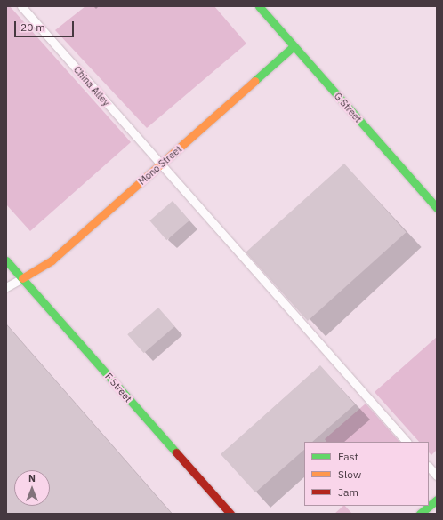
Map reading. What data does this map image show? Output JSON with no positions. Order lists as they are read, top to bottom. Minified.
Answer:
{"streets":{"street":["G Street","Mono Street","F Street"],"lane":["China Alley"]},"crossings":[["China Alley","Mono Street"],["G Street","Mono Street"],["Mono Street","F Street"]],"legend":["Fast","Slow","Jam"],"scale_bar":"20 m","north":"top"}
